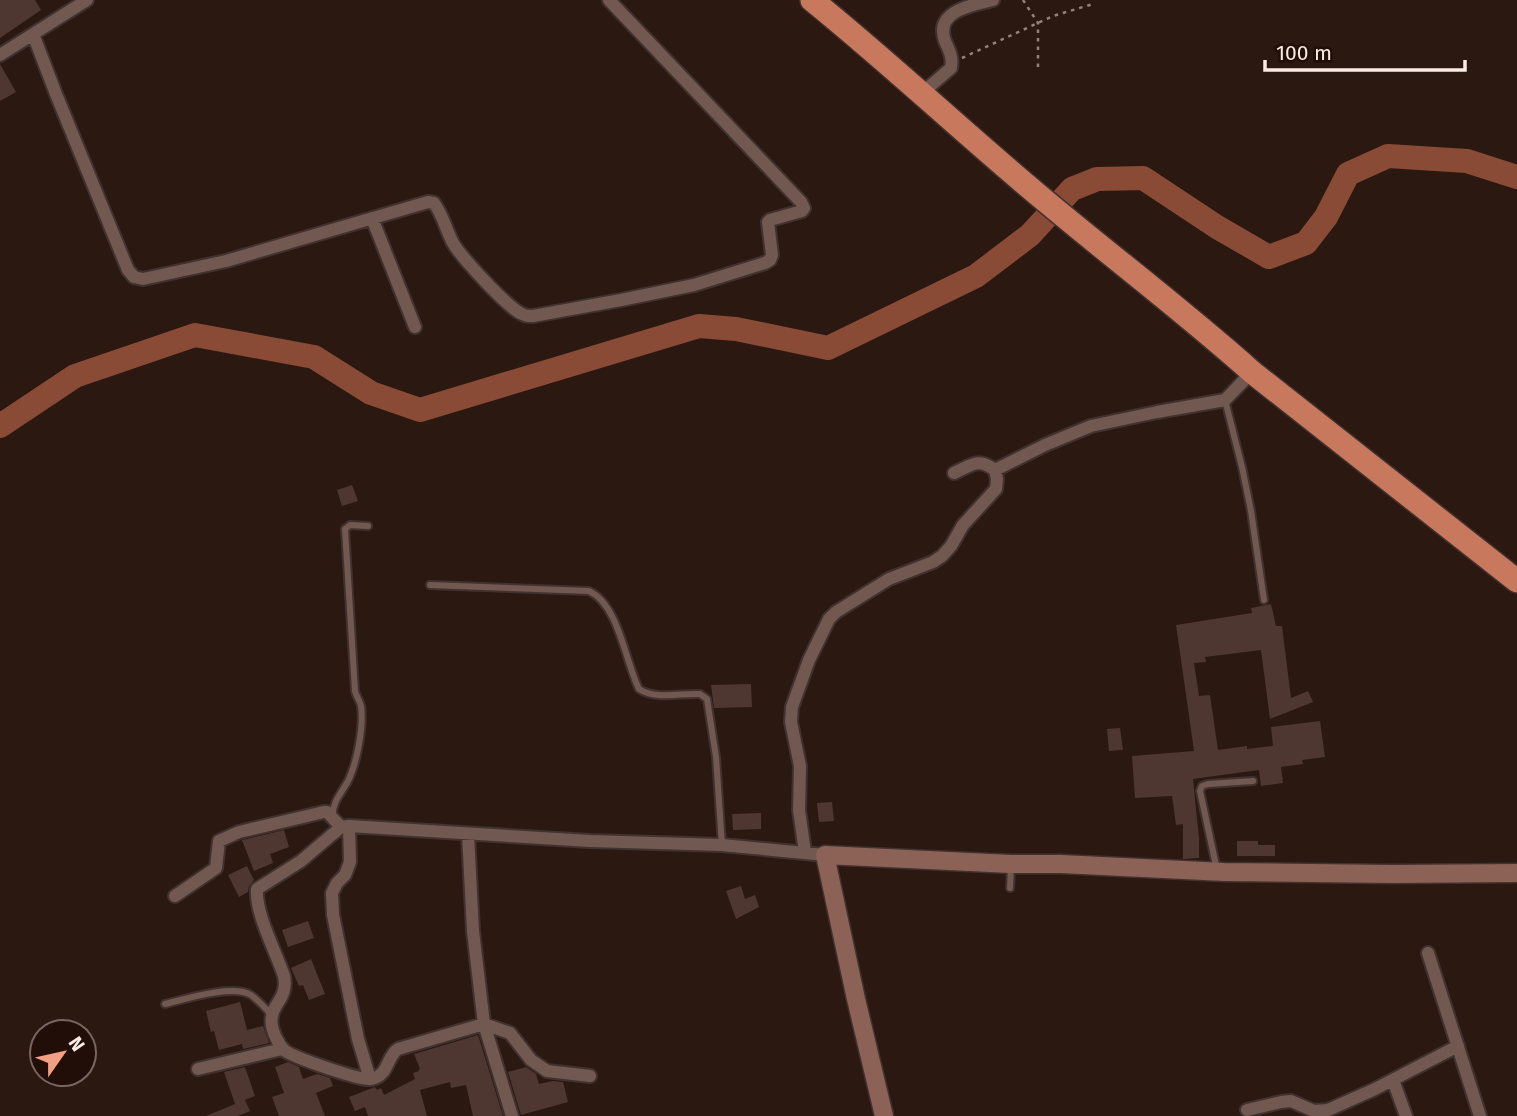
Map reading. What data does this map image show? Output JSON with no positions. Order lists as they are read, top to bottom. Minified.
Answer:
{"scale_bar":"100 m","north":"top right"}
